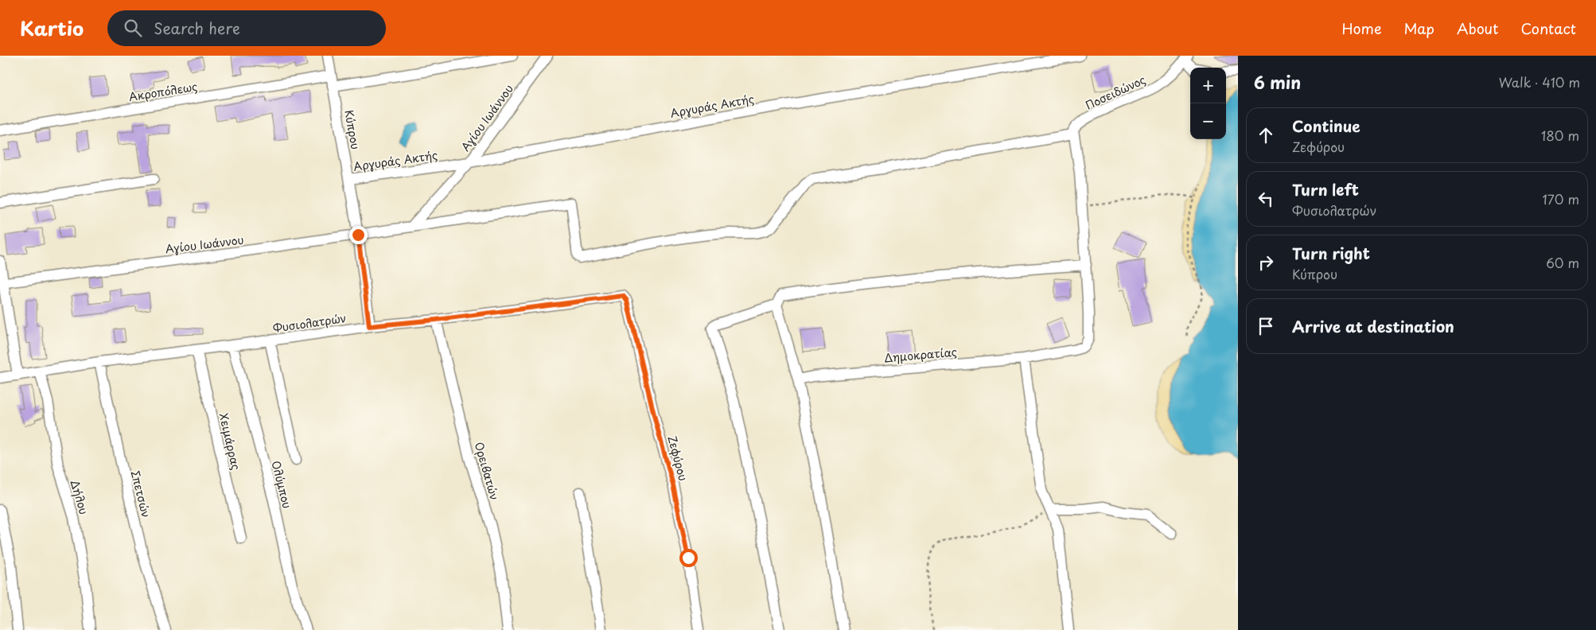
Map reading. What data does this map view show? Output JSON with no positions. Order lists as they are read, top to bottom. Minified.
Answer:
{"streets":{"street":["Ακροπόλεως","Ποσειδώνος","Αργυράς Ακτής","Αγίου Ιωάννου","Κύπρου","Φυσιολατρών","Δημοκρατίας","Χειμάρρας","Ζεφύρου","Ορειβατών","Ολύμπου","Σπετσών","Δήλου"]},"crossings":[["Ακροπόλεως","Κύπρου"],["Ποσειδώνος","Αγίου Ιωάννου"],["Ποσειδώνος","Δημοκρατίας"],["Αργυράς Ακτής","Αγίου Ιωάννου"],["Αργυράς Ακτής","Κύπρου"],["Αγίου Ιωάννου","Κύπρου"],["Αγίου Ιωάννου","Δημοκρατίας"],["Κύπρου","Φυσιολατρών"],["Φυσιολατρών","Χειμάρρας"],["Φυσιολατρών","Ζεφύρου"],["Φυσιολατρών","Ορειβατών"],["Φυσιολατρών","Ολύμπου"],["Φυσιολατρών","Σπετσών"],["Φυσιολατρών","Δήλου"]],"page":{"header":"Kartio","search":"Search here","nav":["Home","Map","About","Contact"],"heading":["6 min","Walk · 410 m"],"map_buttons":["+","−"],"list":[["Continue","Ζεφύρου","180 m"],["Turn left","Φυσιολατρών","170 m"],["Turn right","Κύπρου","60 m"],"Arrive at destination"]}}
